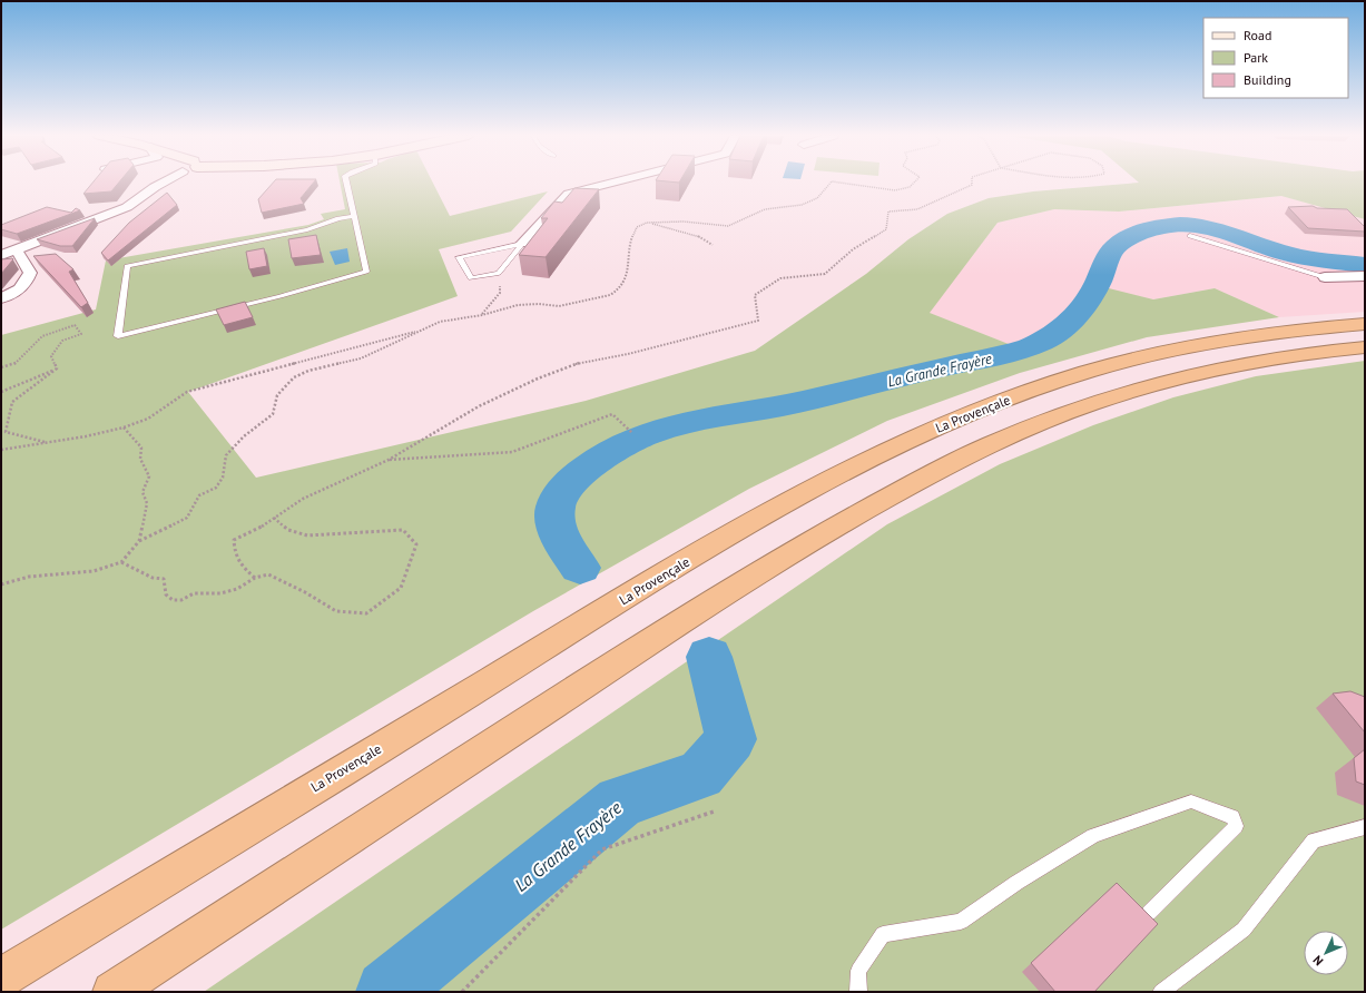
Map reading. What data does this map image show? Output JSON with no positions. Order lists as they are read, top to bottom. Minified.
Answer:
{"streets":{"highway":["La Provençale"]},"water":["La Grande Frayère"],"legend":["Road","Park","Building"],"north":"bottom left"}
